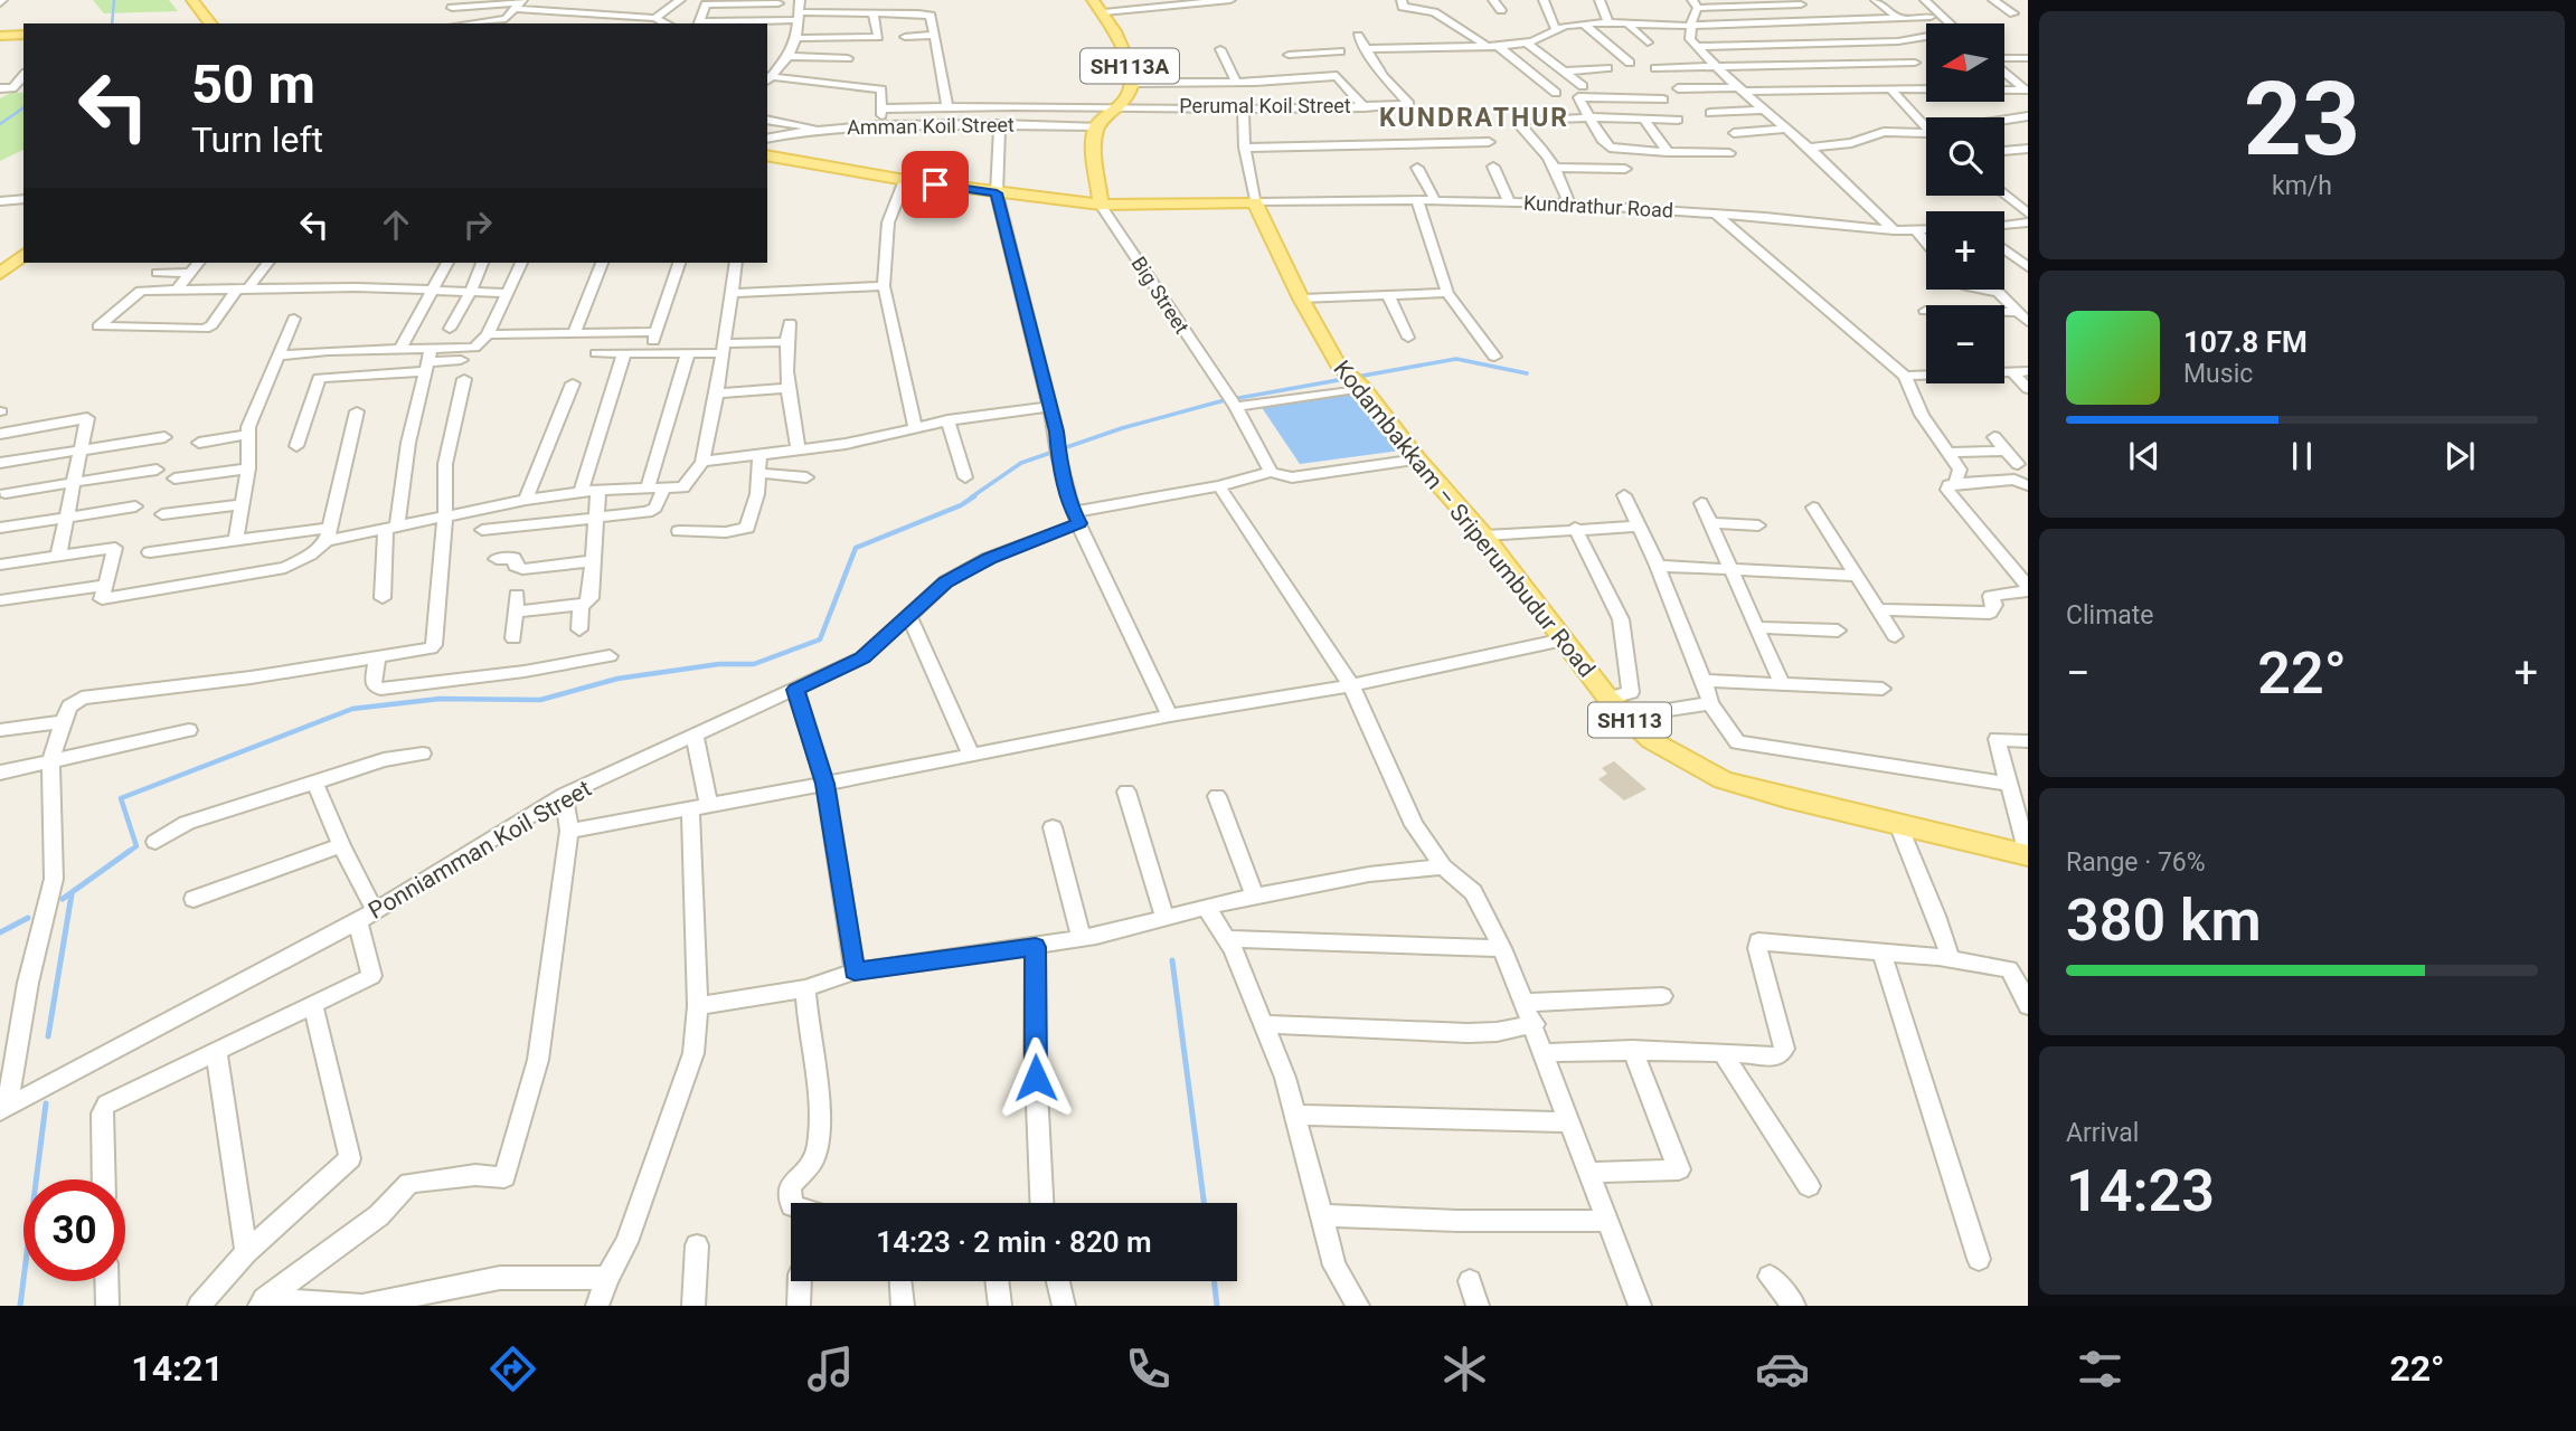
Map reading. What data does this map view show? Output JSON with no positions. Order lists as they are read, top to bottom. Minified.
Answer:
{"streets":{"main road":["SH113A","Kodambakkam – Sriperumbudur Road","SH113"],"street":["Perumal Koil Street","Amman Koil Street","Kundrathur Road","Big Street","Ponniamman Koil Street"]},"crossings":[["SH113A","Perumal Koil Street"],["SH113A","Amman Koil Street"],["Kundrathur Road","Kodambakkam – Sriperumbudur Road"],["Big Street","Ponniamman Koil Street"]],"districts":["KUNDRATHUR"],"north":"left","page":{"tile":[["23","km/h"],"Climate",["Range · 76%","380 km"],["Arrival","14:23"]],"map_buttons":["+","−"],"turn":["50 m","Turn left"],"song":["107.8 FM","Music"],"heat":["−","22°","+"],"limit":"30","trip":"14:23 · 2 min · 820 m","tabs":["14:21","22°"]}}
